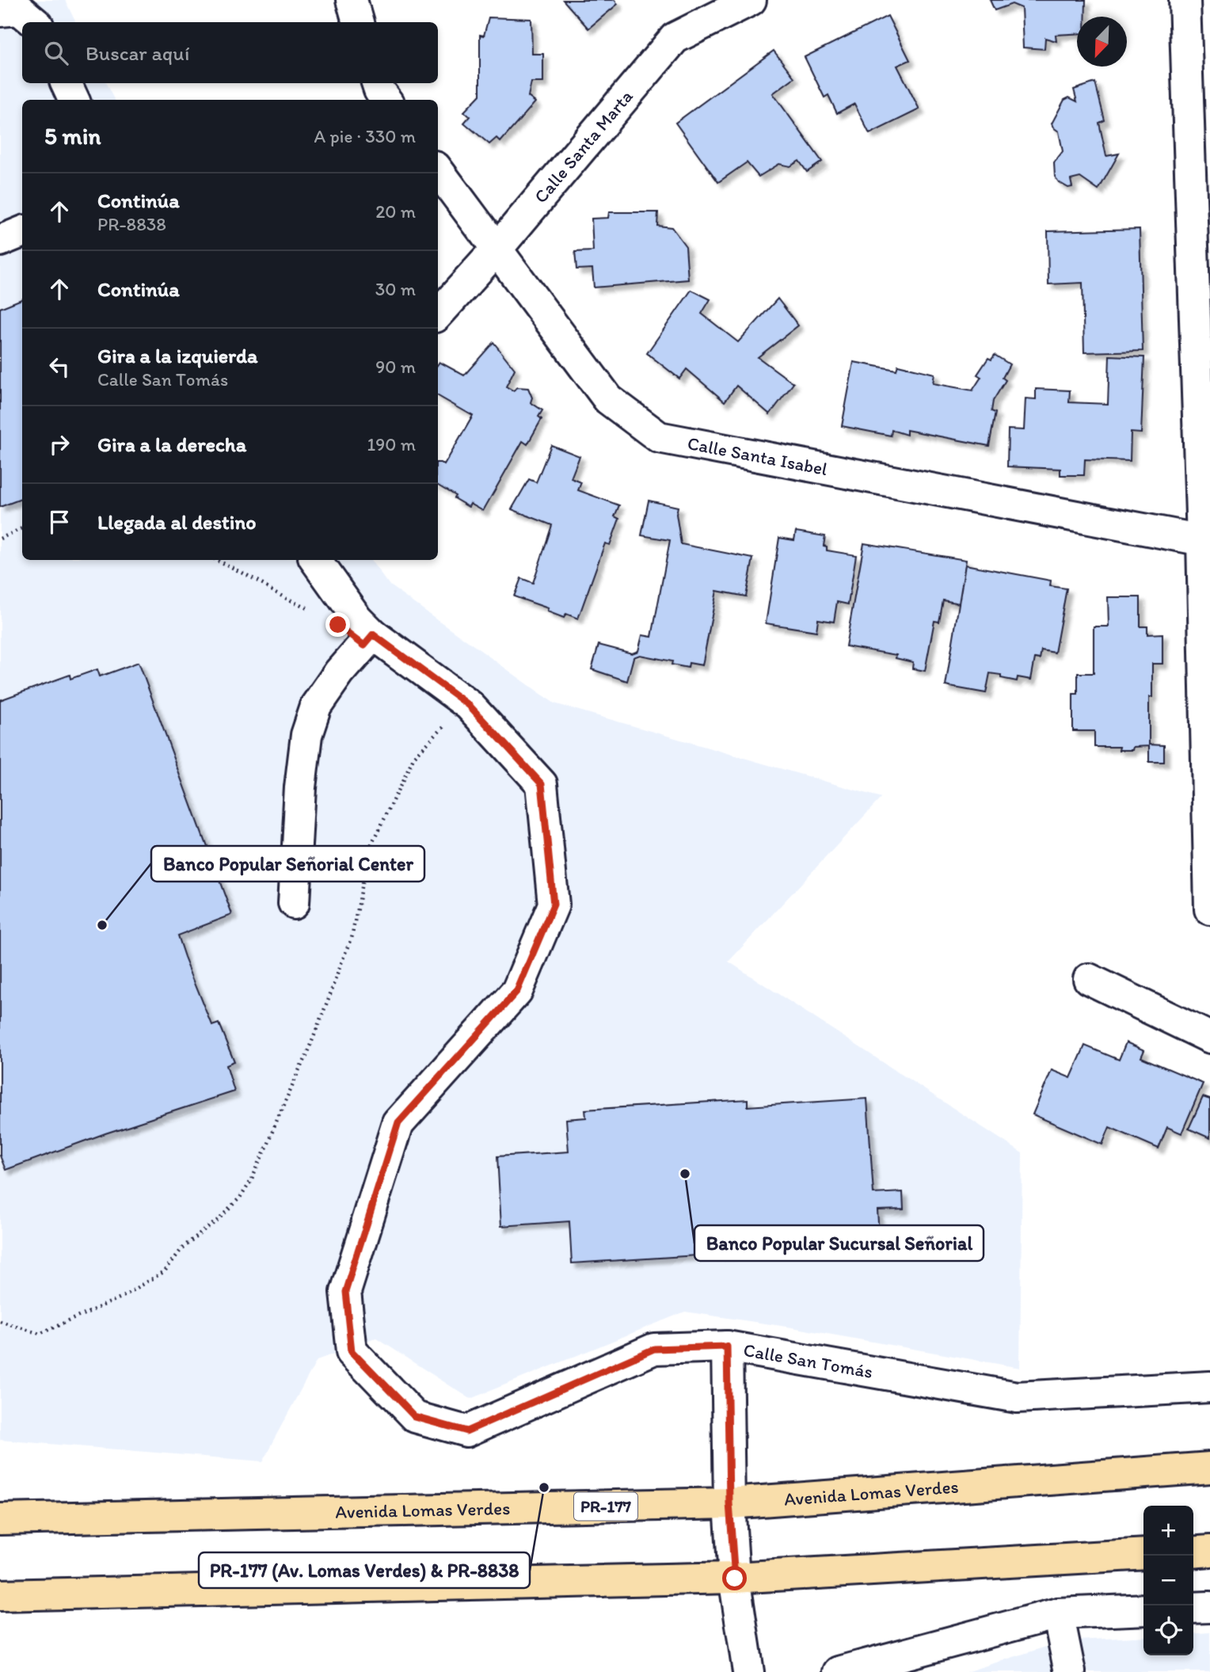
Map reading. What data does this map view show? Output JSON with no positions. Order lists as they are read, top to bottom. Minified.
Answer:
{"streets":{"main road":["Avenida Lomas Verdes","PR-177"],"street":["Calle Santa Marta","Calle Santa Isabel","Calle San Tomás"]},"crossings":[["Calle Santa Marta","Calle Santa Isabel"]],"places":["Banco Popular Señorial Center","Banco Popular Sucursal Señorial","PR-177 (Av. Lomas Verdes) & PR-8838"],"north":"bottom left","page":{"search":"Buscar aquí","heading":["5 min","A pie · 330 m"],"list":[["Continúa","PR-8838","20 m"],["Continúa","30 m"],["Gira a la izquierda","Calle San Tomás","90 m"],["Gira a la derecha","190 m"],"Llegada al destino"],"map_buttons":["+","−"]}}
